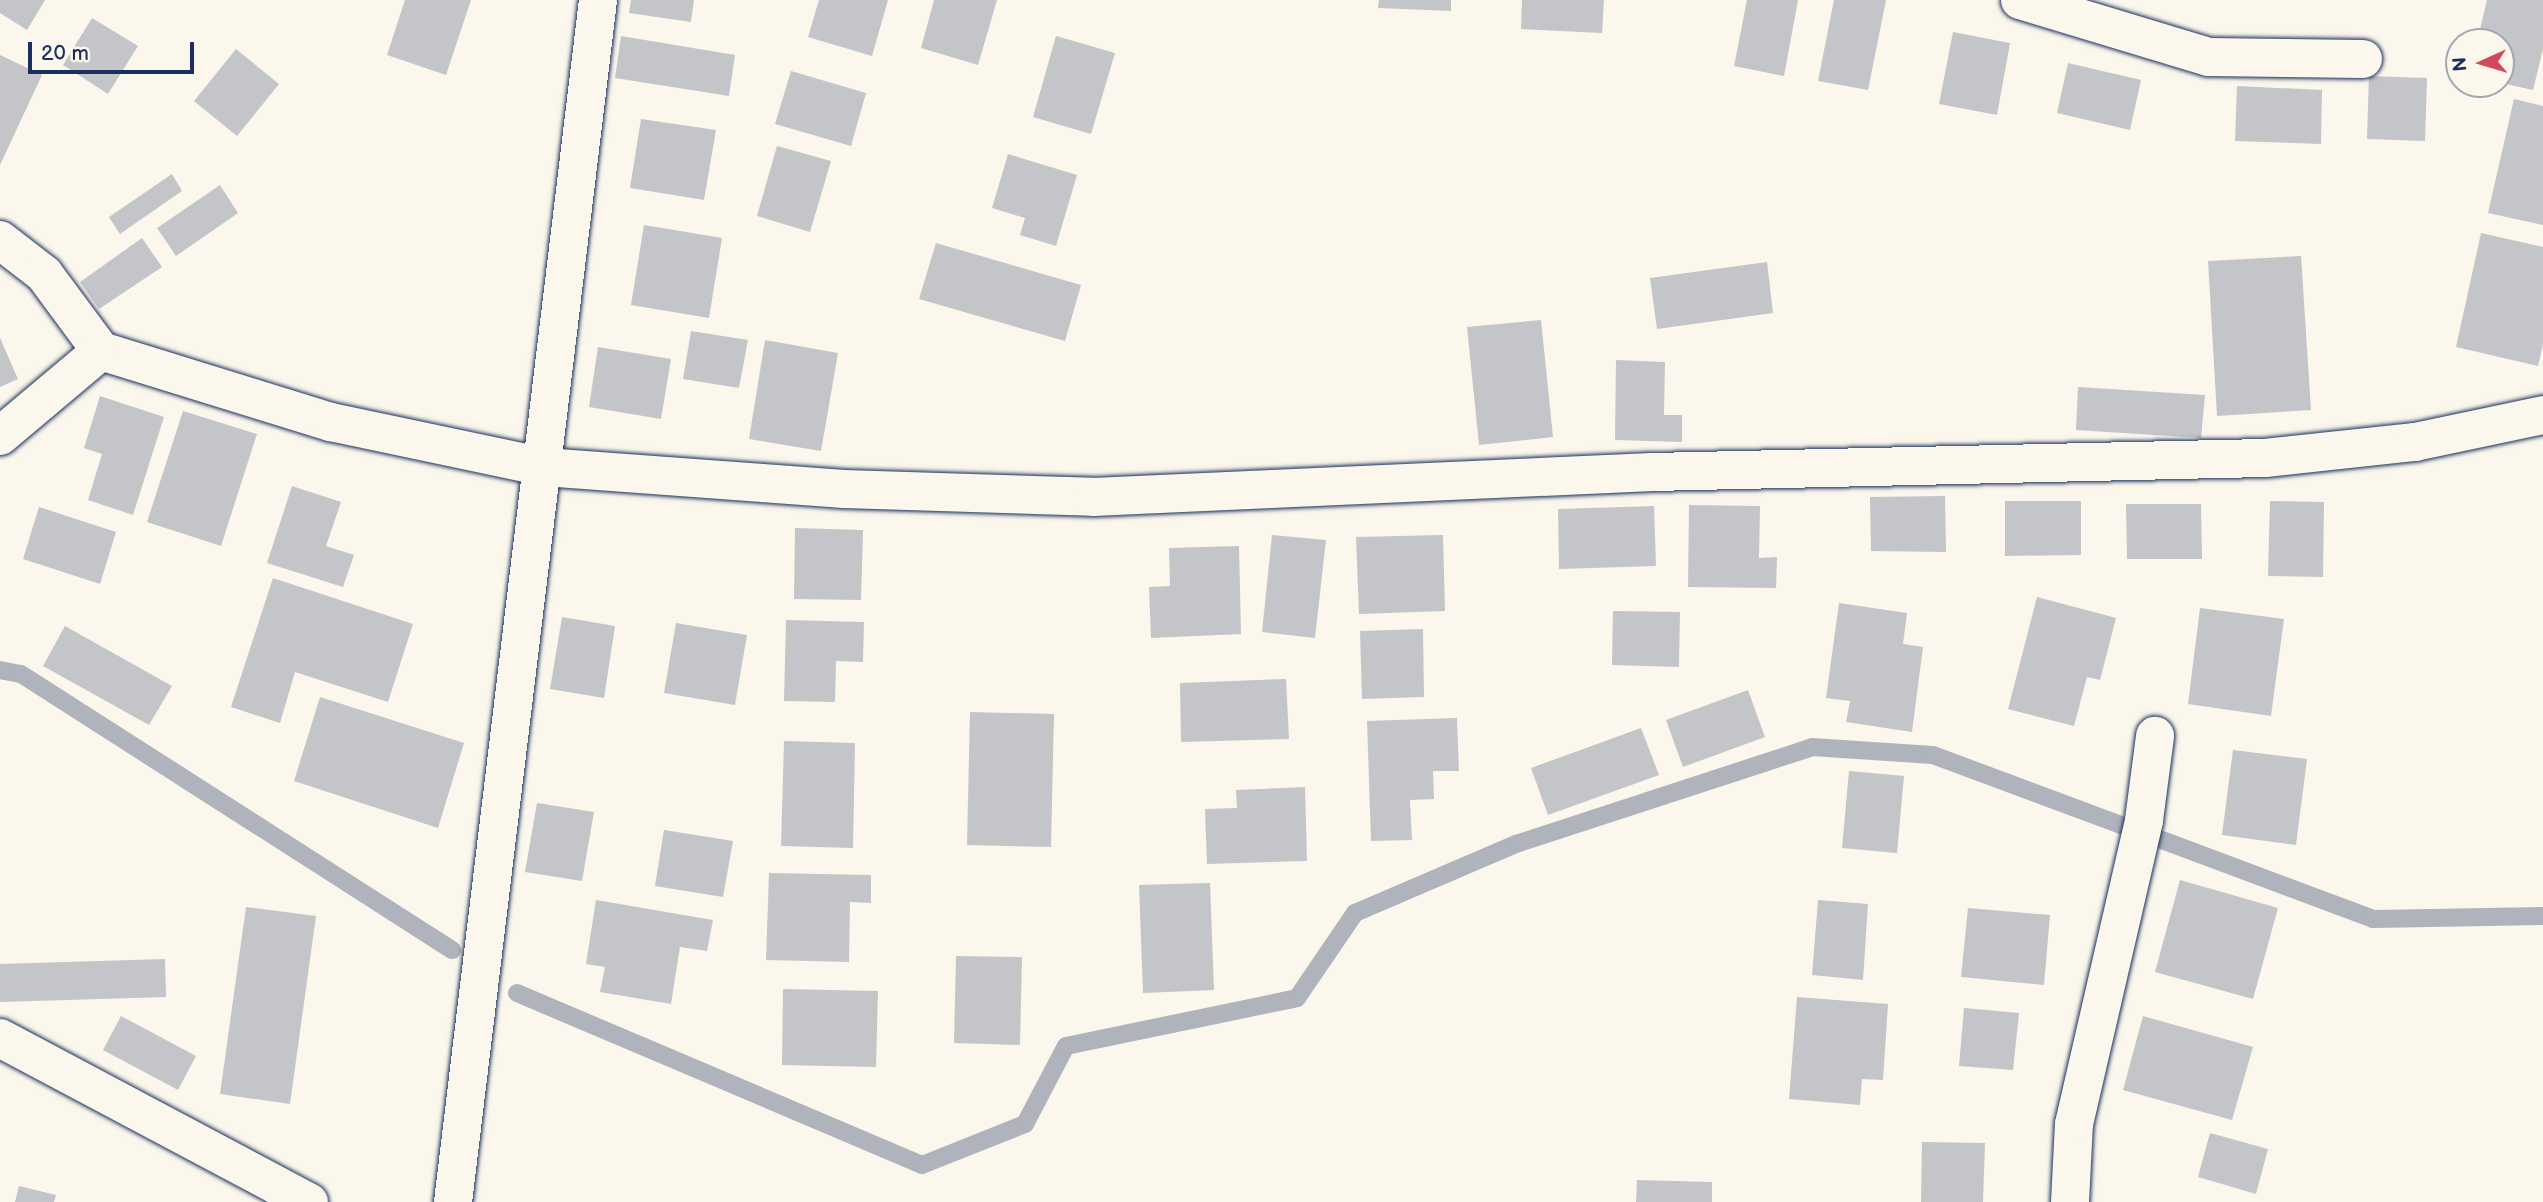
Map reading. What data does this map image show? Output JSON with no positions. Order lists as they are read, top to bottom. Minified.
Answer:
{"scale_bar":"20 m","north":"left"}
